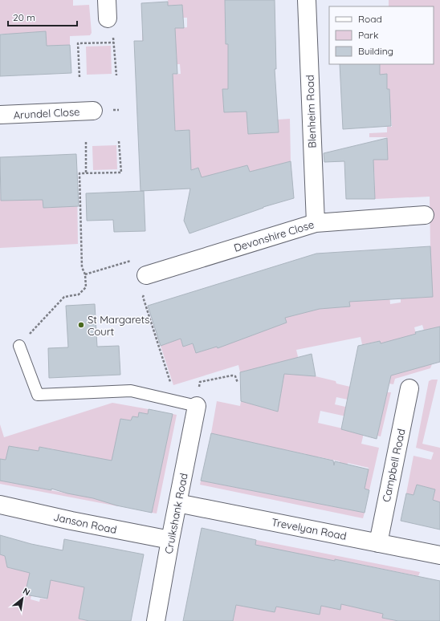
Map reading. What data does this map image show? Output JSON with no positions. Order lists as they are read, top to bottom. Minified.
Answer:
{"streets":{"street":["Blenheim Road","Arundel Close","Devonshire Close","Campbell Road","Cruikshank Road","Janson Road","Trevelyan Road"]},"crossings":[["Blenheim Road","Devonshire Close"],["Campbell Road","Trevelyan Road"],["Cruikshank Road","Janson Road"],["Cruikshank Road","Trevelyan Road"]],"places":["St Margarets Court"],"legend":["Road","Park","Building"],"scale_bar":"20 m","north":"top right"}
